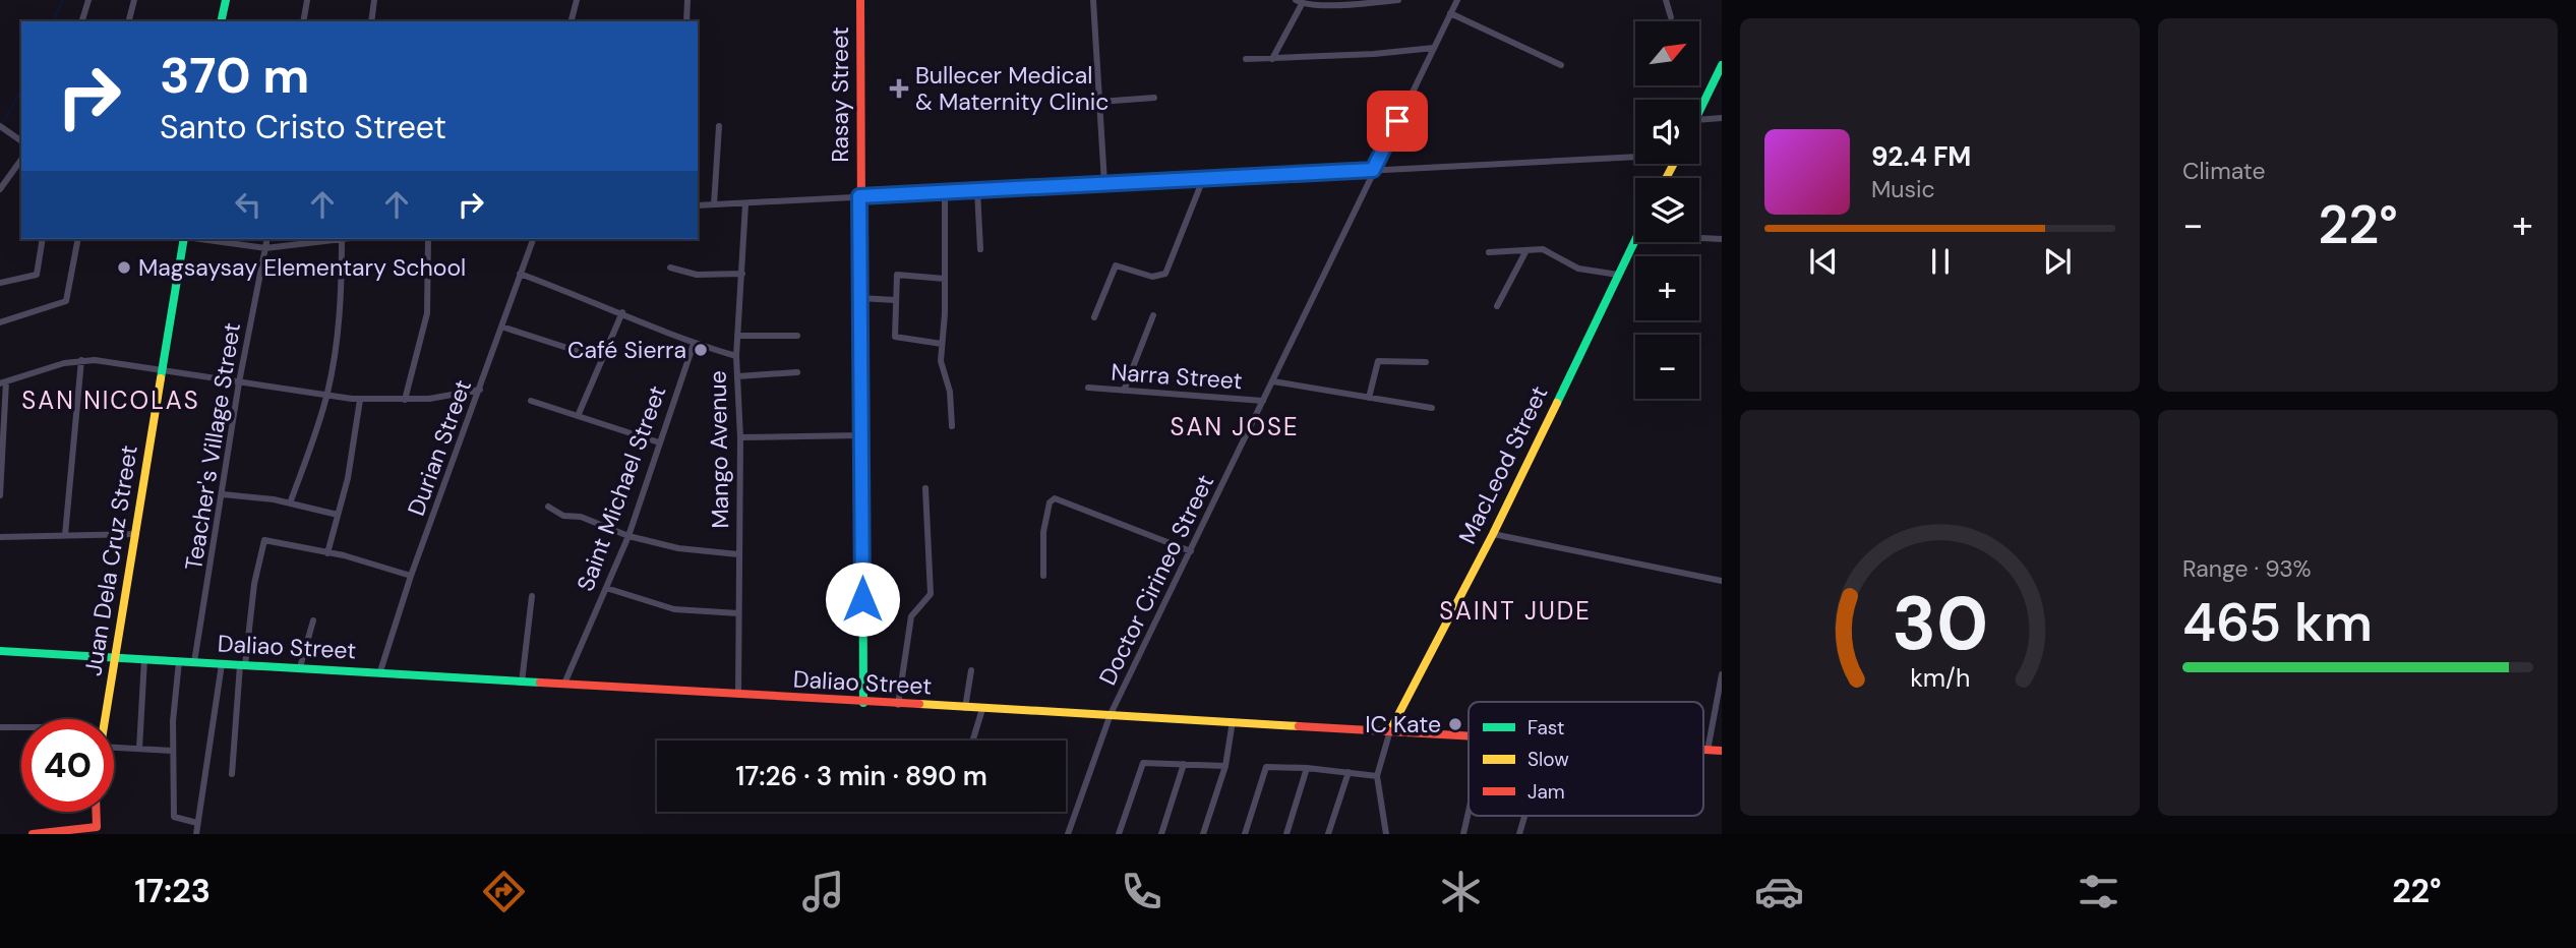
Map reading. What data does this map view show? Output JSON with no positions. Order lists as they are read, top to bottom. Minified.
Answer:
{"streets":{"street":["Rasay Street","Narra Street","Teacher's Village Street","Durian Street","Mango Avenue","MacLeod Street","Saint Michael Street","Juan Dela Cruz Street","Doctor Cirineo Street","Daliao Street"]},"crossings":[["Rasay Street","Daliao Street"],["Narra Street","Doctor Cirineo Street"],["Teacher's Village Street","Daliao Street"],["Durian Street","Daliao Street"],["Mango Avenue","Daliao Street"],["MacLeod Street","Daliao Street"],["Saint Michael Street","Daliao Street"],["Juan Dela Cruz Street","Daliao Street"],["Doctor Cirineo Street","Daliao Street"]],"districts":["SAN NICOLAS","SAN JOSE","SAINT JUDE"],"places":{"health":["Bullecer Medical & Maternity Clinic"],"other":["Magsaysay Elementary School","Café Sierra","IC Kate"]},"legend":["Fast","Slow","Jam"],"north":"top right","page":{"tile":["Climate",["Range · 93%","465 km"]],"map_buttons":["+","−"],"turn":["370 m","Santo Cristo Street"],"song":["92.4 FM","Music"],"heat":["−","22°","+"],"limit":"40","trip":"17:26 · 3 min · 890 m","tabs":["17:23","22°"],"gauge":["30","km/h"]}}
